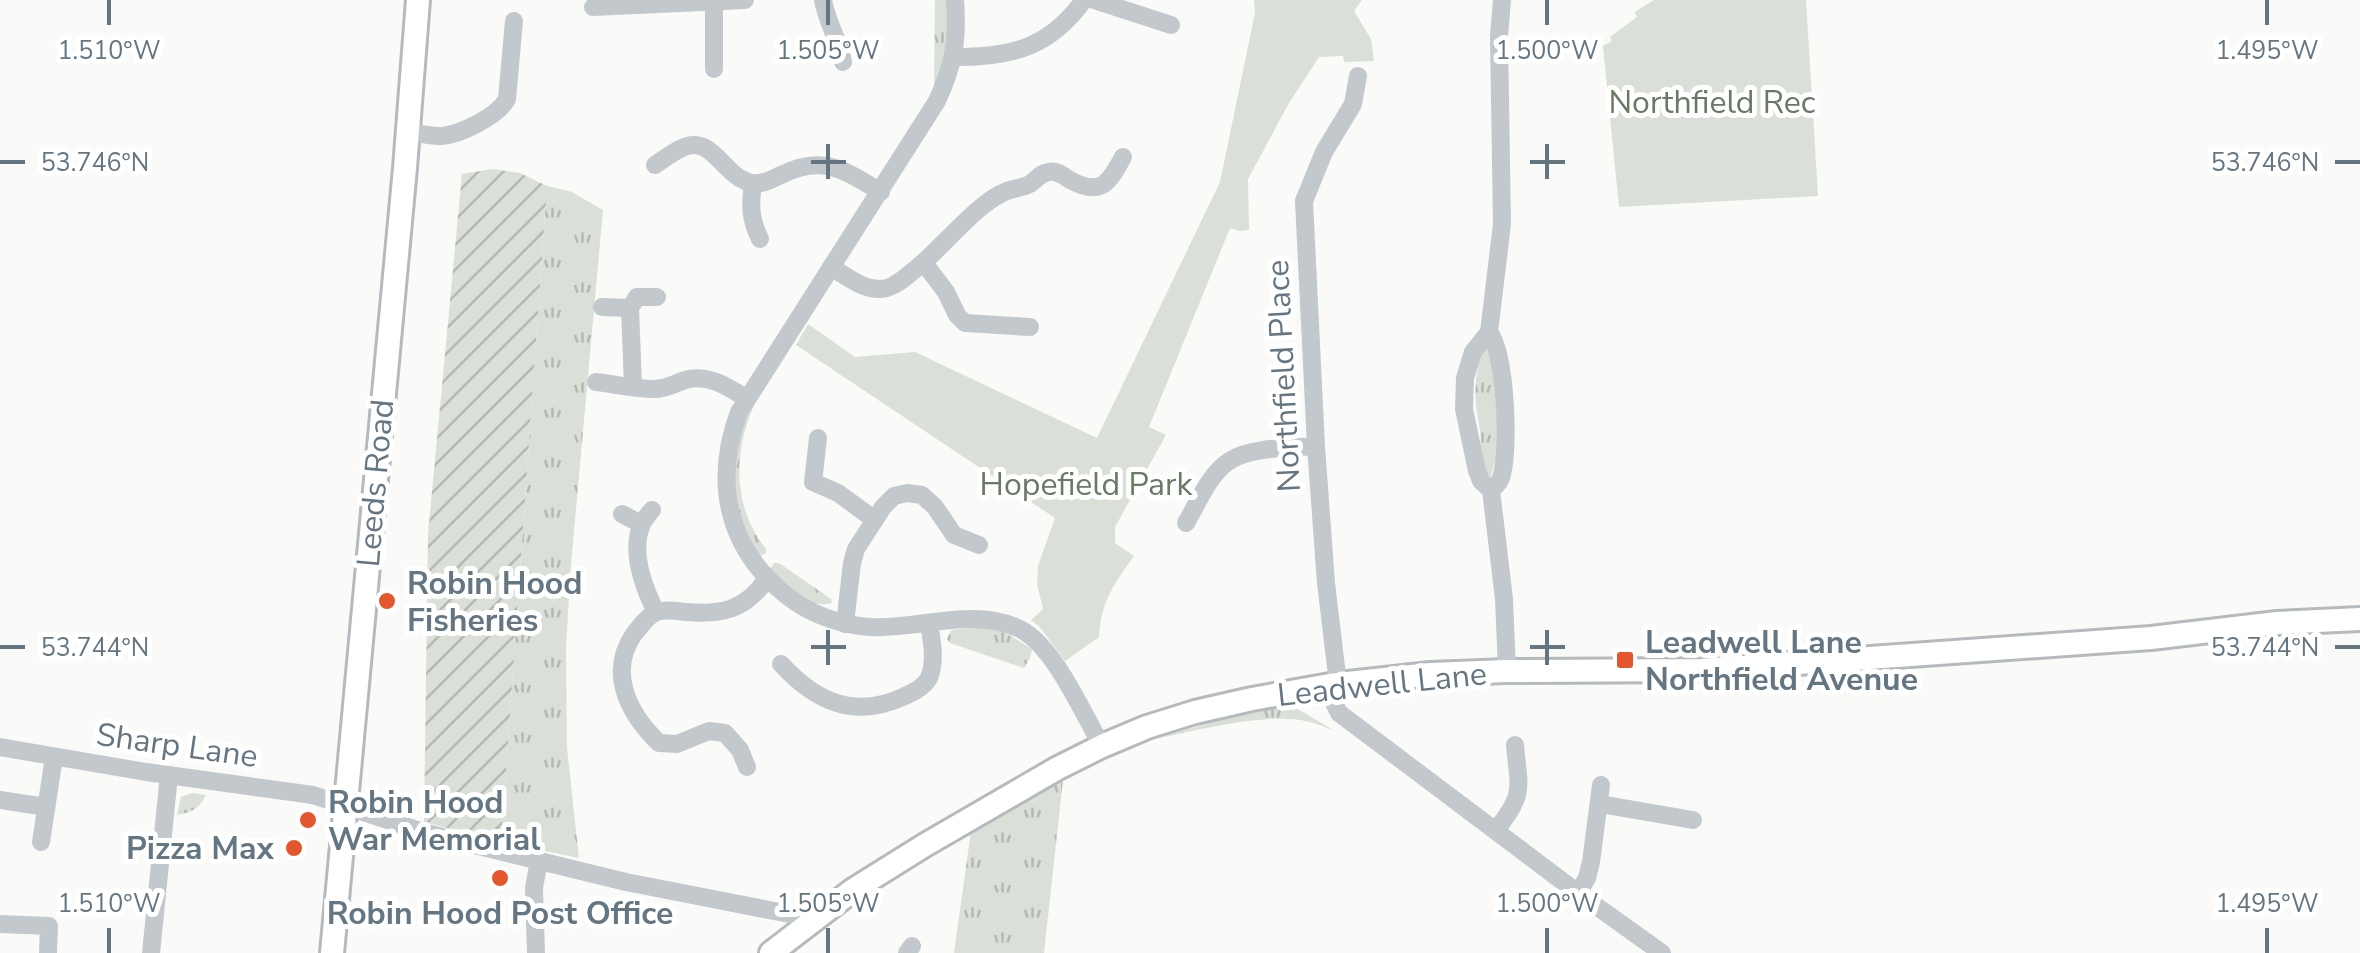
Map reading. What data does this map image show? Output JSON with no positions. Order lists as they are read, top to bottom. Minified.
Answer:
{"streets":{"main road":["Leeds Road","Leadwell Lane"],"street":["Northfield Place","Sharp Lane"]},"crossings":[["Northfield Place","Leadwell Lane"],["Leeds Road","Sharp Lane"],["Leadwell Lane","Sharp Lane"]],"parks":["Northfield Rec","Hopefield Park"],"places":{"other":["Robin Hood Fisheries","Robin Hood War Memorial","Pizza Max","Robin Hood Post Office"],"transit":["Leadwell Lane Northfield Avenue"]},"coordinates":["1.510°W","1.505°W","1.500°W","1.495°W","53.746°N","53.744°N"]}
